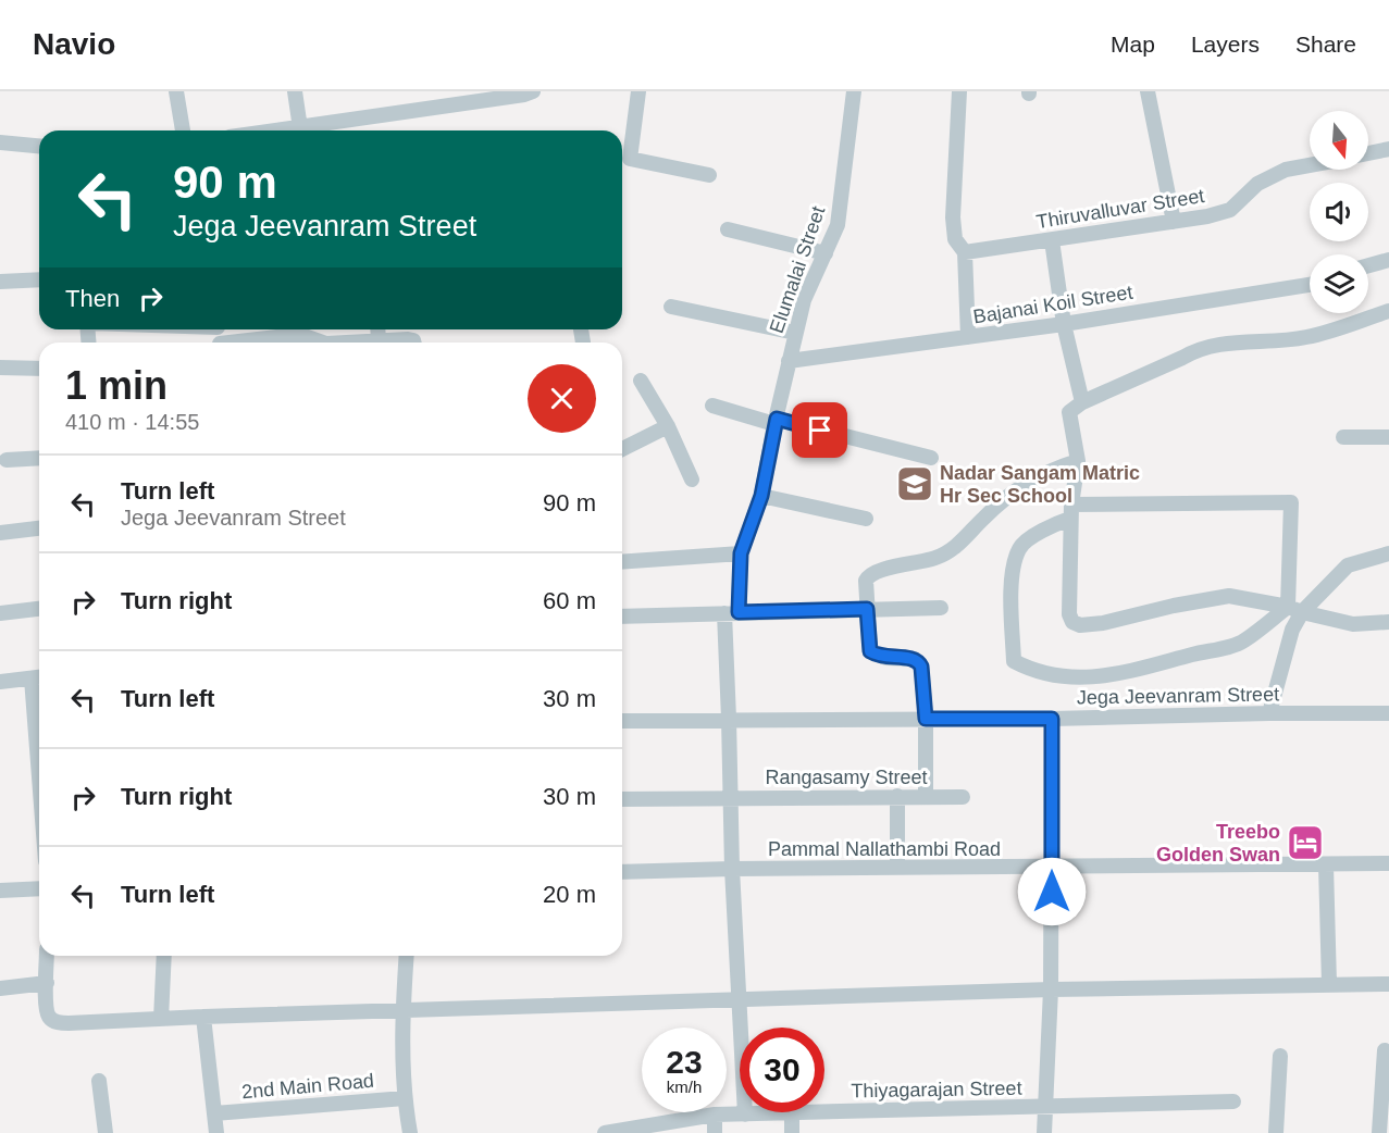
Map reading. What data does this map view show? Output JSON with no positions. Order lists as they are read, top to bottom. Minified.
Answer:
{"streets":{"street":["Thiruvalluvar Street","Elumalai Street","Bajanai Koil Street","Jega Jeevanram Street","Rangasamy Street","Pammal Nallathambi Road","2nd Main Road","Thiyagarajan Street"]},"crossings":[["Elumalai Street","Bajanai Koil Street"],["Elumalai Street","Jega Jeevanram Street"],["Elumalai Street","Rangasamy Street"],["Elumalai Street","Pammal Nallathambi Road"],["Elumalai Street","Thiyagarajan Street"]],"places":{"school or university":["Nadar Sangam Matric Hr Sec School"],"hotel":["Treebo Golden Swan"]},"north":"bottom","page":{"header":"Navio","nav":["Map","Layers","Share"],"turn":["90 m","Jega Jeevanram Street"],"then":"Then","heading":["1 min","410 m · 14:55"],"list":[{"name":"Turn left","note":"Jega Jeevanram Street","value":"90 m"},{"name":"Turn right","value":"60 m"},{"name":"Turn left","value":"30 m"},{"name":"Turn right","value":"30 m"},{"name":"Turn left","value":"20 m"}],"speed":"23 km/h","limit":"30"}}
